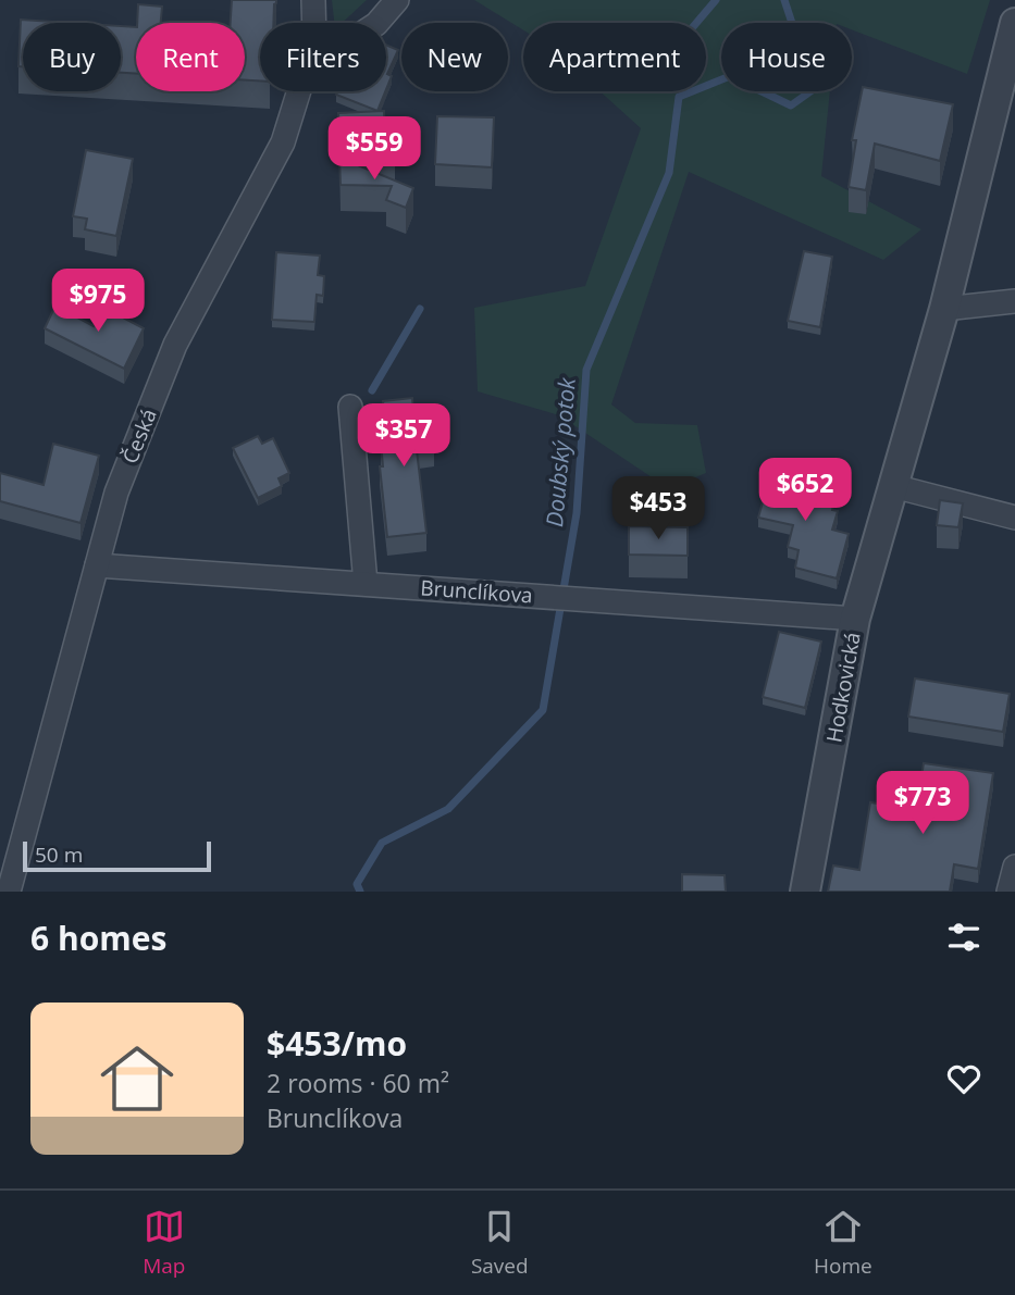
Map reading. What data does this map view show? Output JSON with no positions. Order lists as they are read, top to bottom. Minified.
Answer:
{"streets":{"street":["Česká","Brunclíkova","Hodkovická"]},"crossings":[["Česká","Brunclíkova"],["Brunclíkova","Hodkovická"]],"water":["Doubský potok"],"scale_bar":"50 m","page":{"chip":["Buy","Rent","Filters","New","Apartment","House"],"price":["$559","$975","$357","$652","$453","$773"],"scale":"50 m","heading":"6 homes","list":[{"name":"$453/mo","note":"2 rooms · 60 m² · Brunclíkova"}],"tabs":["Map","Saved","Home"]}}
